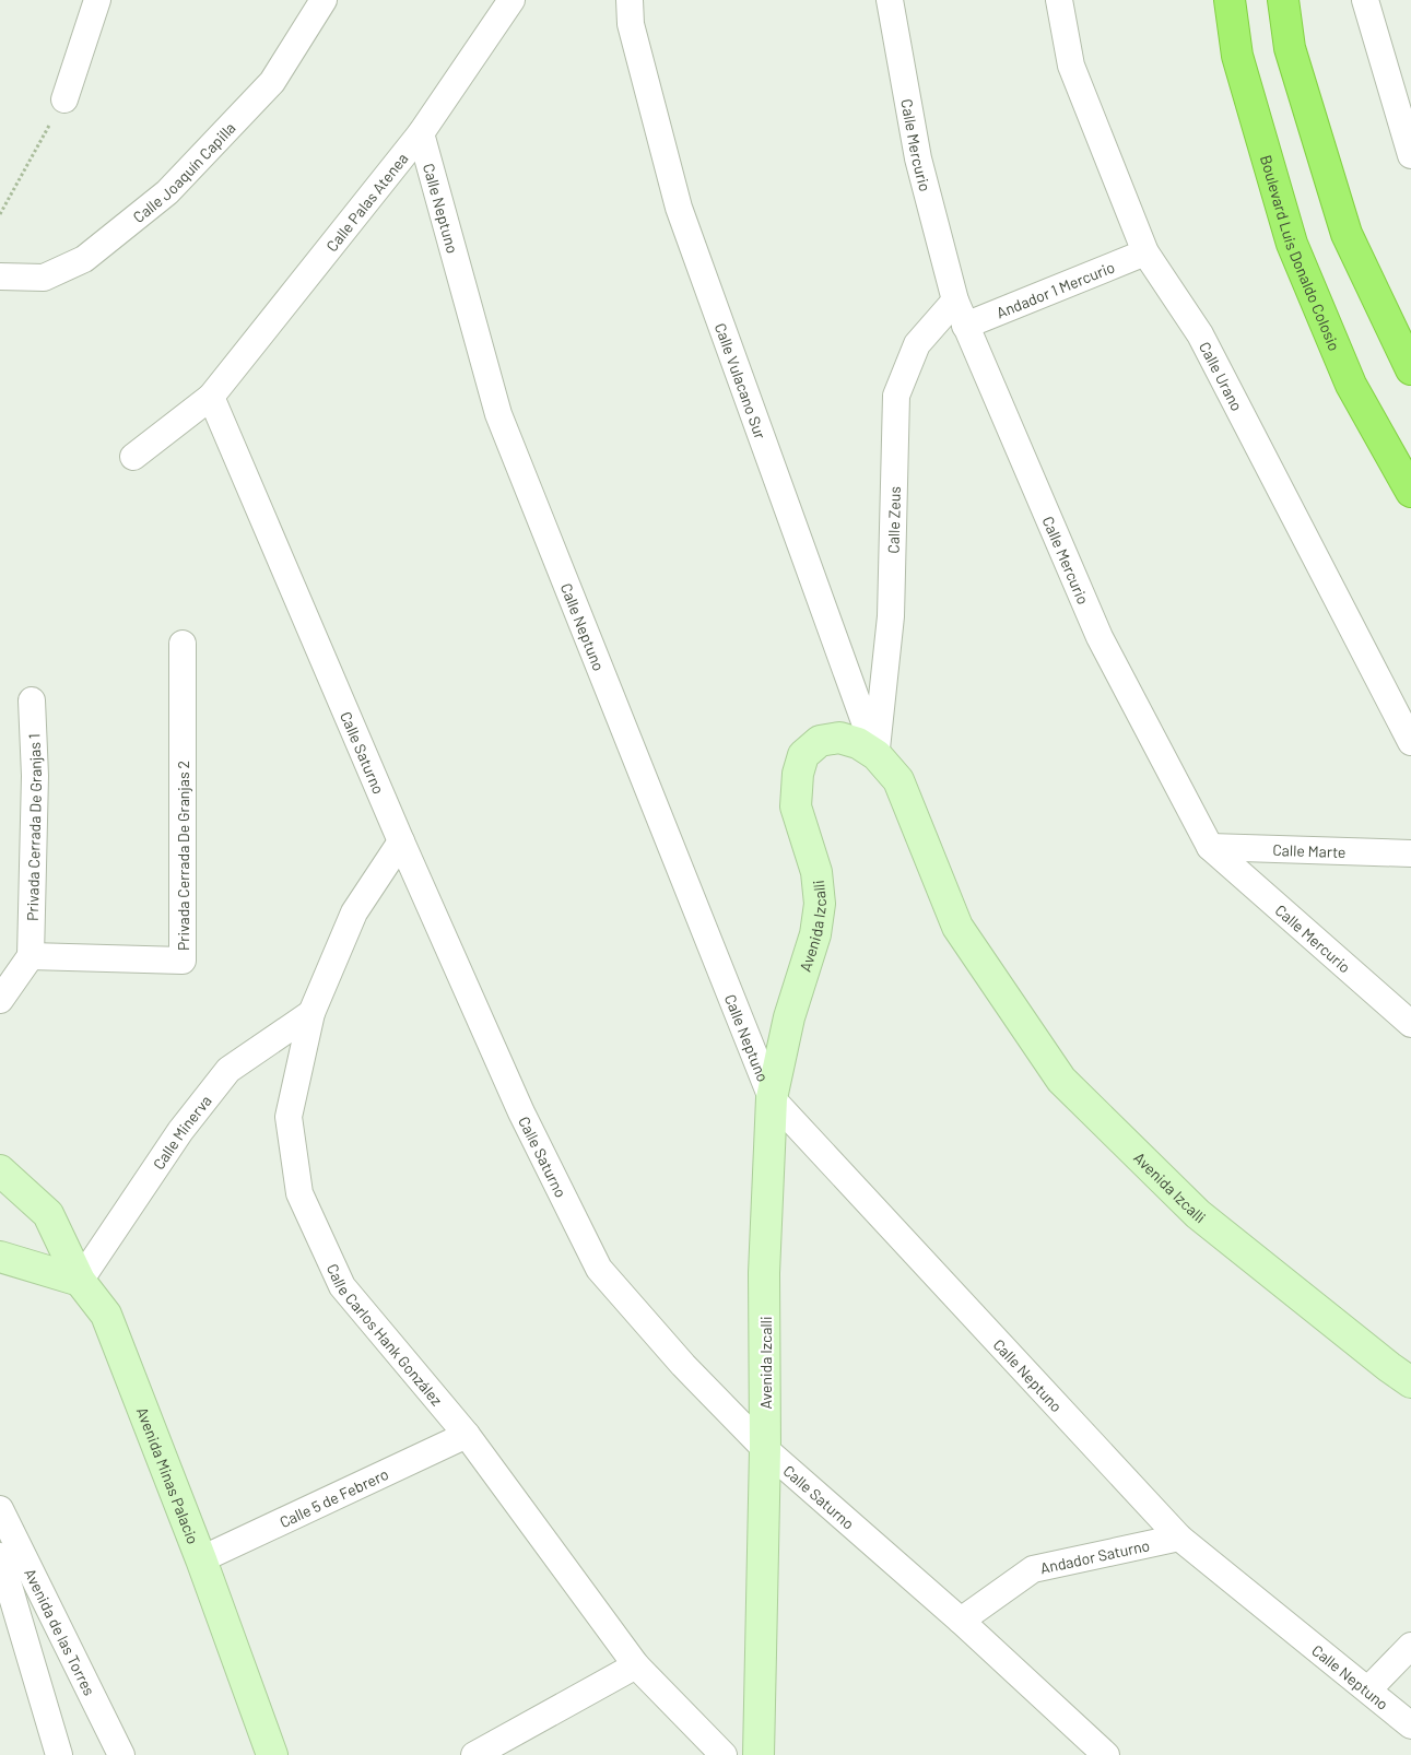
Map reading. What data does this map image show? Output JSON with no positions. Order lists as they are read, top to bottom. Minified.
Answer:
{"streets":{"highway":["Boulevard Luis Donaldo Colosio"],"street":["Calle Mercurio","Calle Joaquín Capilla","Calle Palas Atenea","Calle Neptuno","Andador 1 Mercurio","Calle Urano","Calle Vulacano Sur","Calle Zeus","Calle Saturno","Privada Cerrada De Granjas 1","Calle Marte","Privada Cerrada De Granjas 2","Avenida Izcalli","Calle Minerva","Calle Carlos Hank González","Avenida Minas Palacio","Calle 5 de Febrero","Andador Saturno","Avenida de las Torres"]},"crossings":[["Calle Mercurio","Andador 1 Mercurio"],["Calle Mercurio","Calle Zeus"],["Calle Mercurio","Calle Marte"],["Calle Palas Atenea","Calle Neptuno"],["Calle Palas Atenea","Calle Saturno"],["Calle Neptuno","Avenida Izcalli"],["Calle Neptuno","Andador Saturno"],["Andador 1 Mercurio","Calle Urano"],["Calle Vulacano Sur","Calle Zeus"],["Calle Vulacano Sur","Avenida Izcalli"],["Calle Zeus","Avenida Izcalli"],["Calle Saturno","Avenida Izcalli"],["Calle Saturno","Calle Carlos Hank González"],["Calle Saturno","Andador Saturno"],["Privada Cerrada De Granjas 1","Privada Cerrada De Granjas 2"],["Calle Minerva","Calle Carlos Hank González"],["Calle Minerva","Avenida Minas Palacio"],["Calle Carlos Hank González","Calle 5 de Febrero"],["Avenida Minas Palacio","Calle 5 de Febrero"]]}
